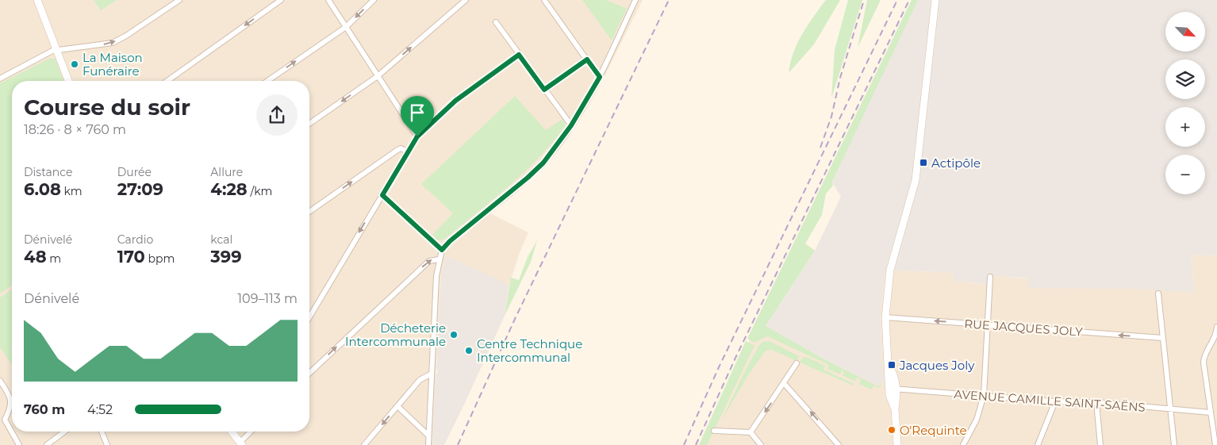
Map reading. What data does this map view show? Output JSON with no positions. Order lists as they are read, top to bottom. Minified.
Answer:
{"streets":{"street":["RUE JACQUES JOLY","AVENUE CAMILLE SAINT-SAËNS"]},"one_way":["RUE JACQUES JOLY"],"places":{"other":["La Maison Funéraire","Décheterie Intercommunale","Centre Technique Intercommunal","O'Requinte"],"transit":["Actipôle","Jacques Joly"]},"north":"bottom right","page":{"map_buttons":["+","−"],"heading":["Course du soir","18:26 · 8 × 760 m"],"stats":[["Distance","6.08 km"],["Durée","27:09"],["Allure","4:28 /km"],["Dénivelé","48 m"],["Cardio","170 bpm"],["kcal","399"]],"chart":["Dénivelé","109–113 m"],"list":[{"name":"760 m","note":"4:52"}]}}
